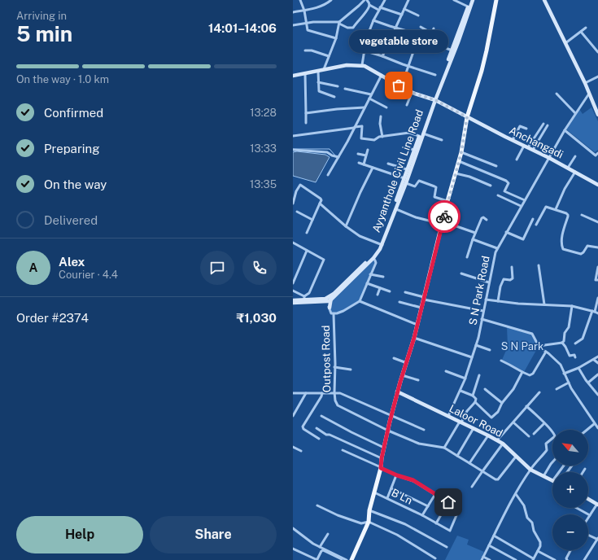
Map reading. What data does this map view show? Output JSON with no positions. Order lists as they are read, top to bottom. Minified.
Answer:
{"streets":{"main road":["Anchangadi","Ayyanthole Civil Line Road","Laloor Road"],"street":["S N Park Road","Outpost Road","B Ln"]},"crossings":[["Anchangadi","Ayyanthole Civil Line Road"],["Anchangadi","S N Park Road"],["S N Park Road","Laloor Road"]],"parks":["S N Park"],"places":["vegetable store"],"north":"top left","page":{"heading":["5 min","Arriving in","14:01–14:06"],"panel":["Alex","Courier · 4.4","Order #2374","₹1,030"],"bubble":"vegetable store","bar":"On the way · 1.0 km","list":[["Confirmed","13:28"],["Preparing","13:33"],["On the way","13:35"],"Delivered"],"round":"A","map_buttons":["+","−"],"buttons":["Help","Share"]}}
